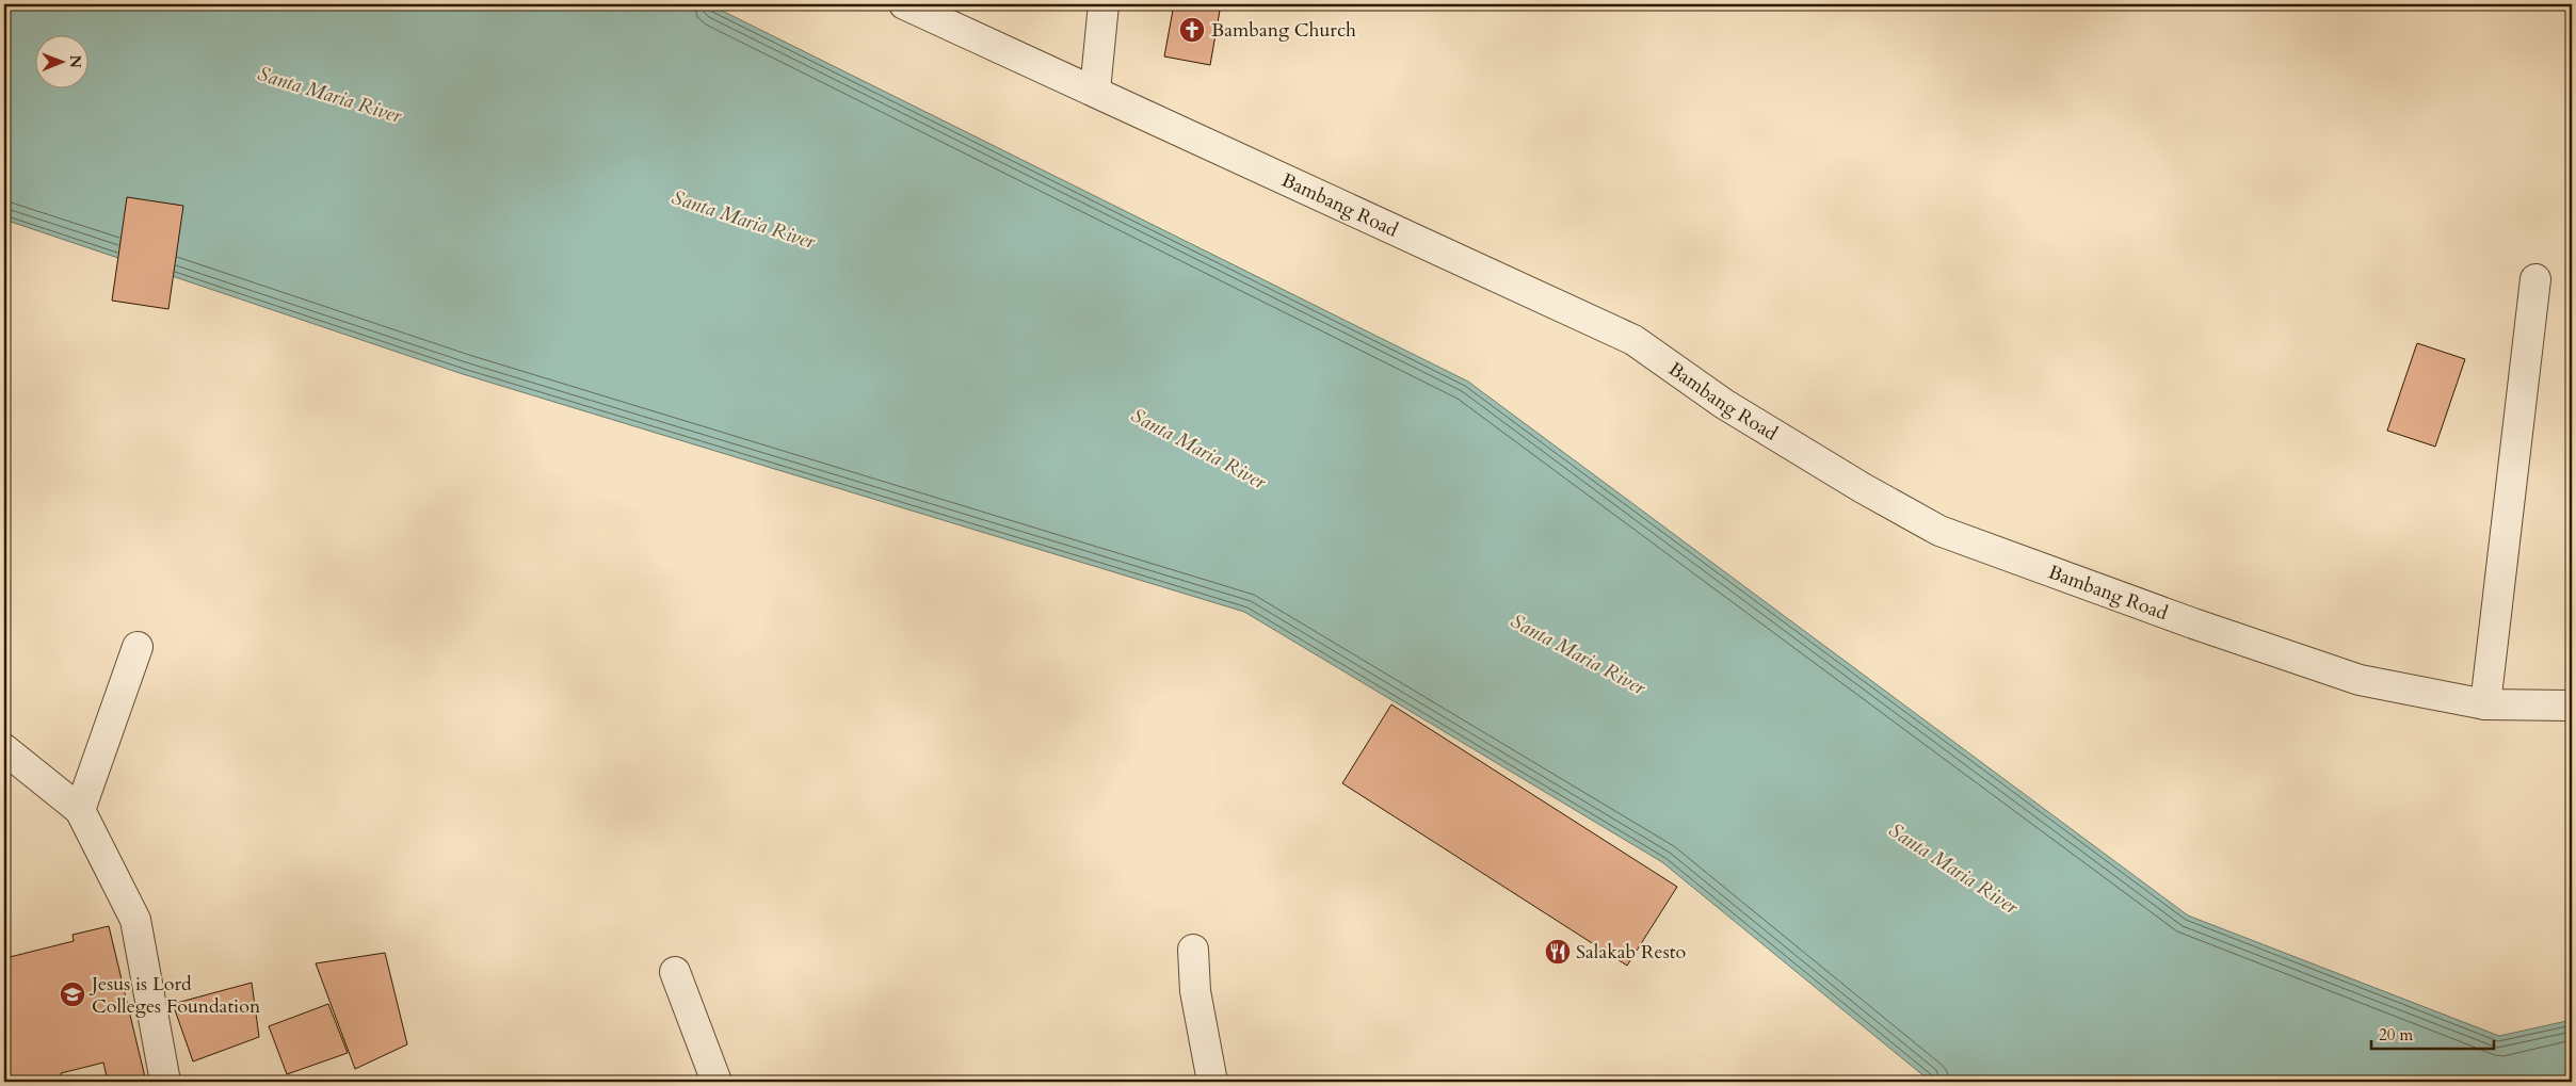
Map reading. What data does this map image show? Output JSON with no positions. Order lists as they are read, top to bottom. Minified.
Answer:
{"streets":{"street":["Bambang Road"]},"water":["Santa Maria River"],"places":{"church":["Bambang Church"],"restaurant":["Salakab Resto"],"school or university":["Jesus is Lord Colleges Foundation"]},"scale_bar":"20 m","north":"right"}
